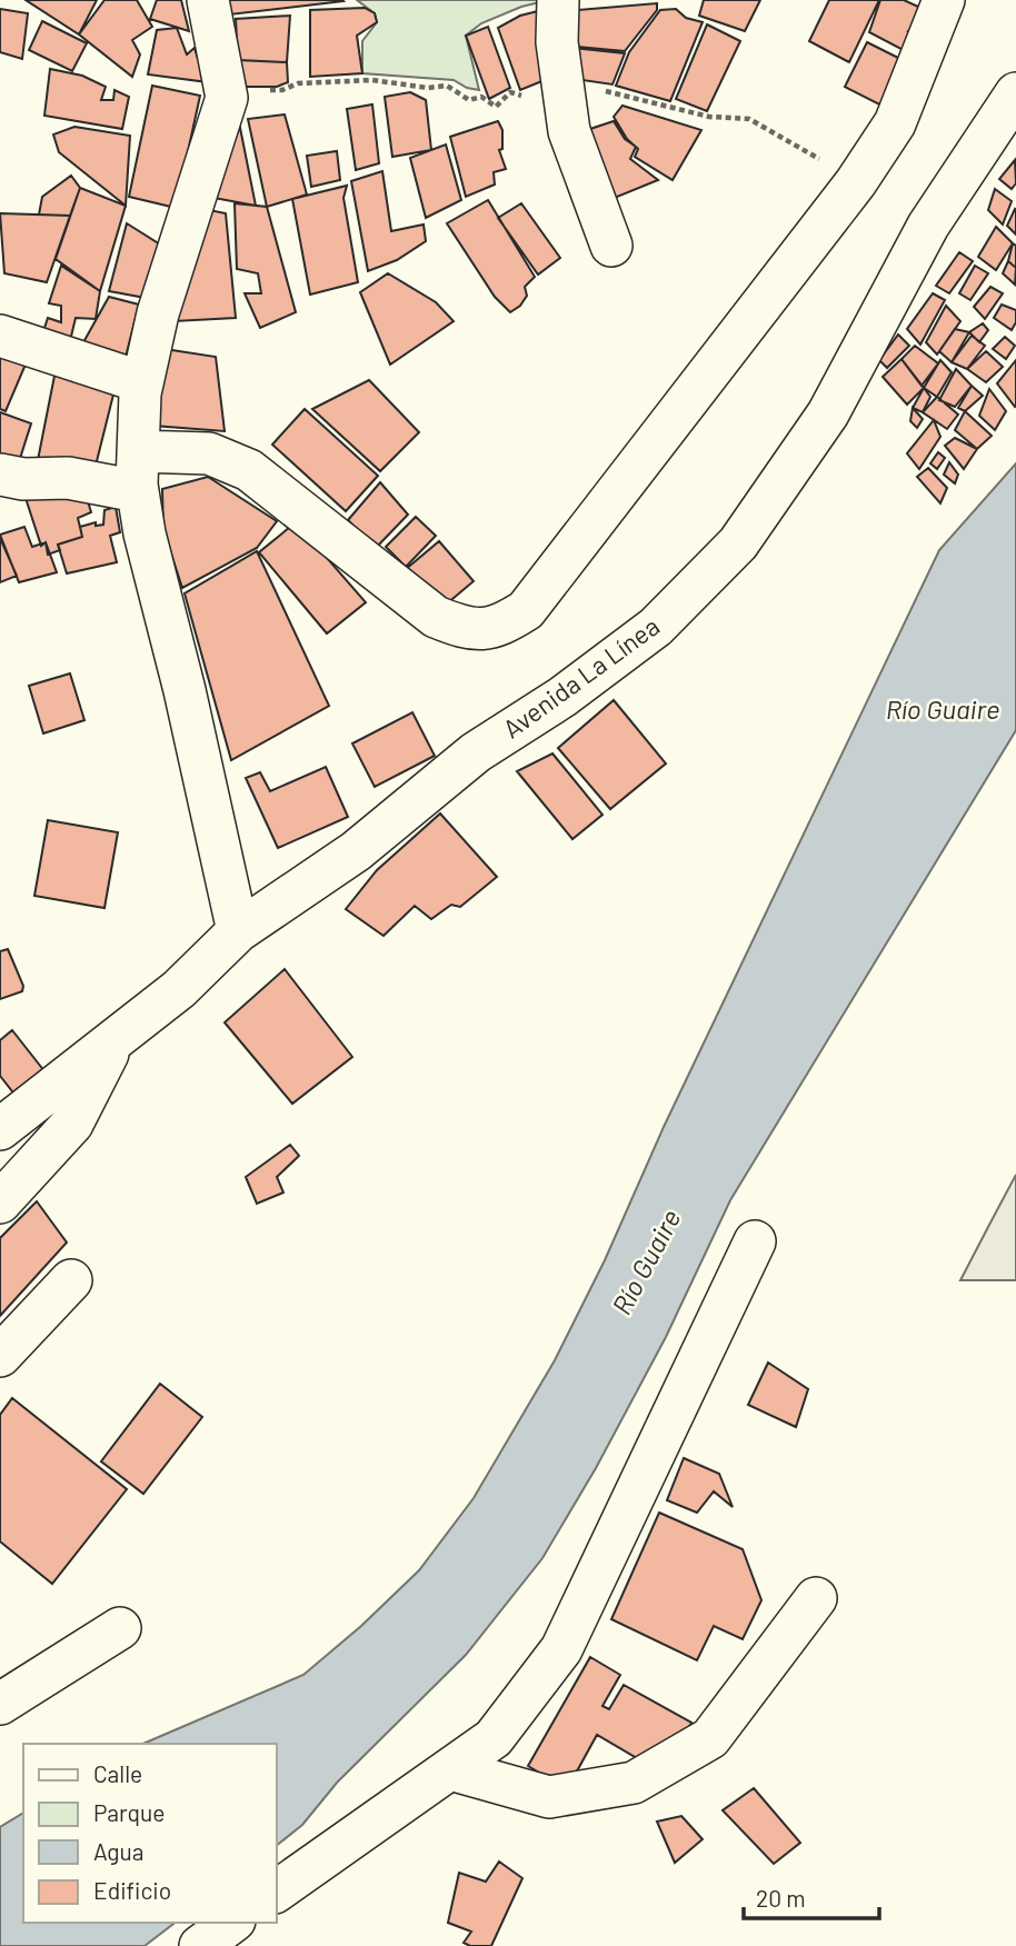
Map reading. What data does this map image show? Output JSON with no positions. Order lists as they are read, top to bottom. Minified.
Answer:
{"streets":{"street":["Avenida La Línea"]},"water":["Río Guaire"],"legend":["Calle","Parque","Agua","Edificio"],"scale_bar":"20 m"}
